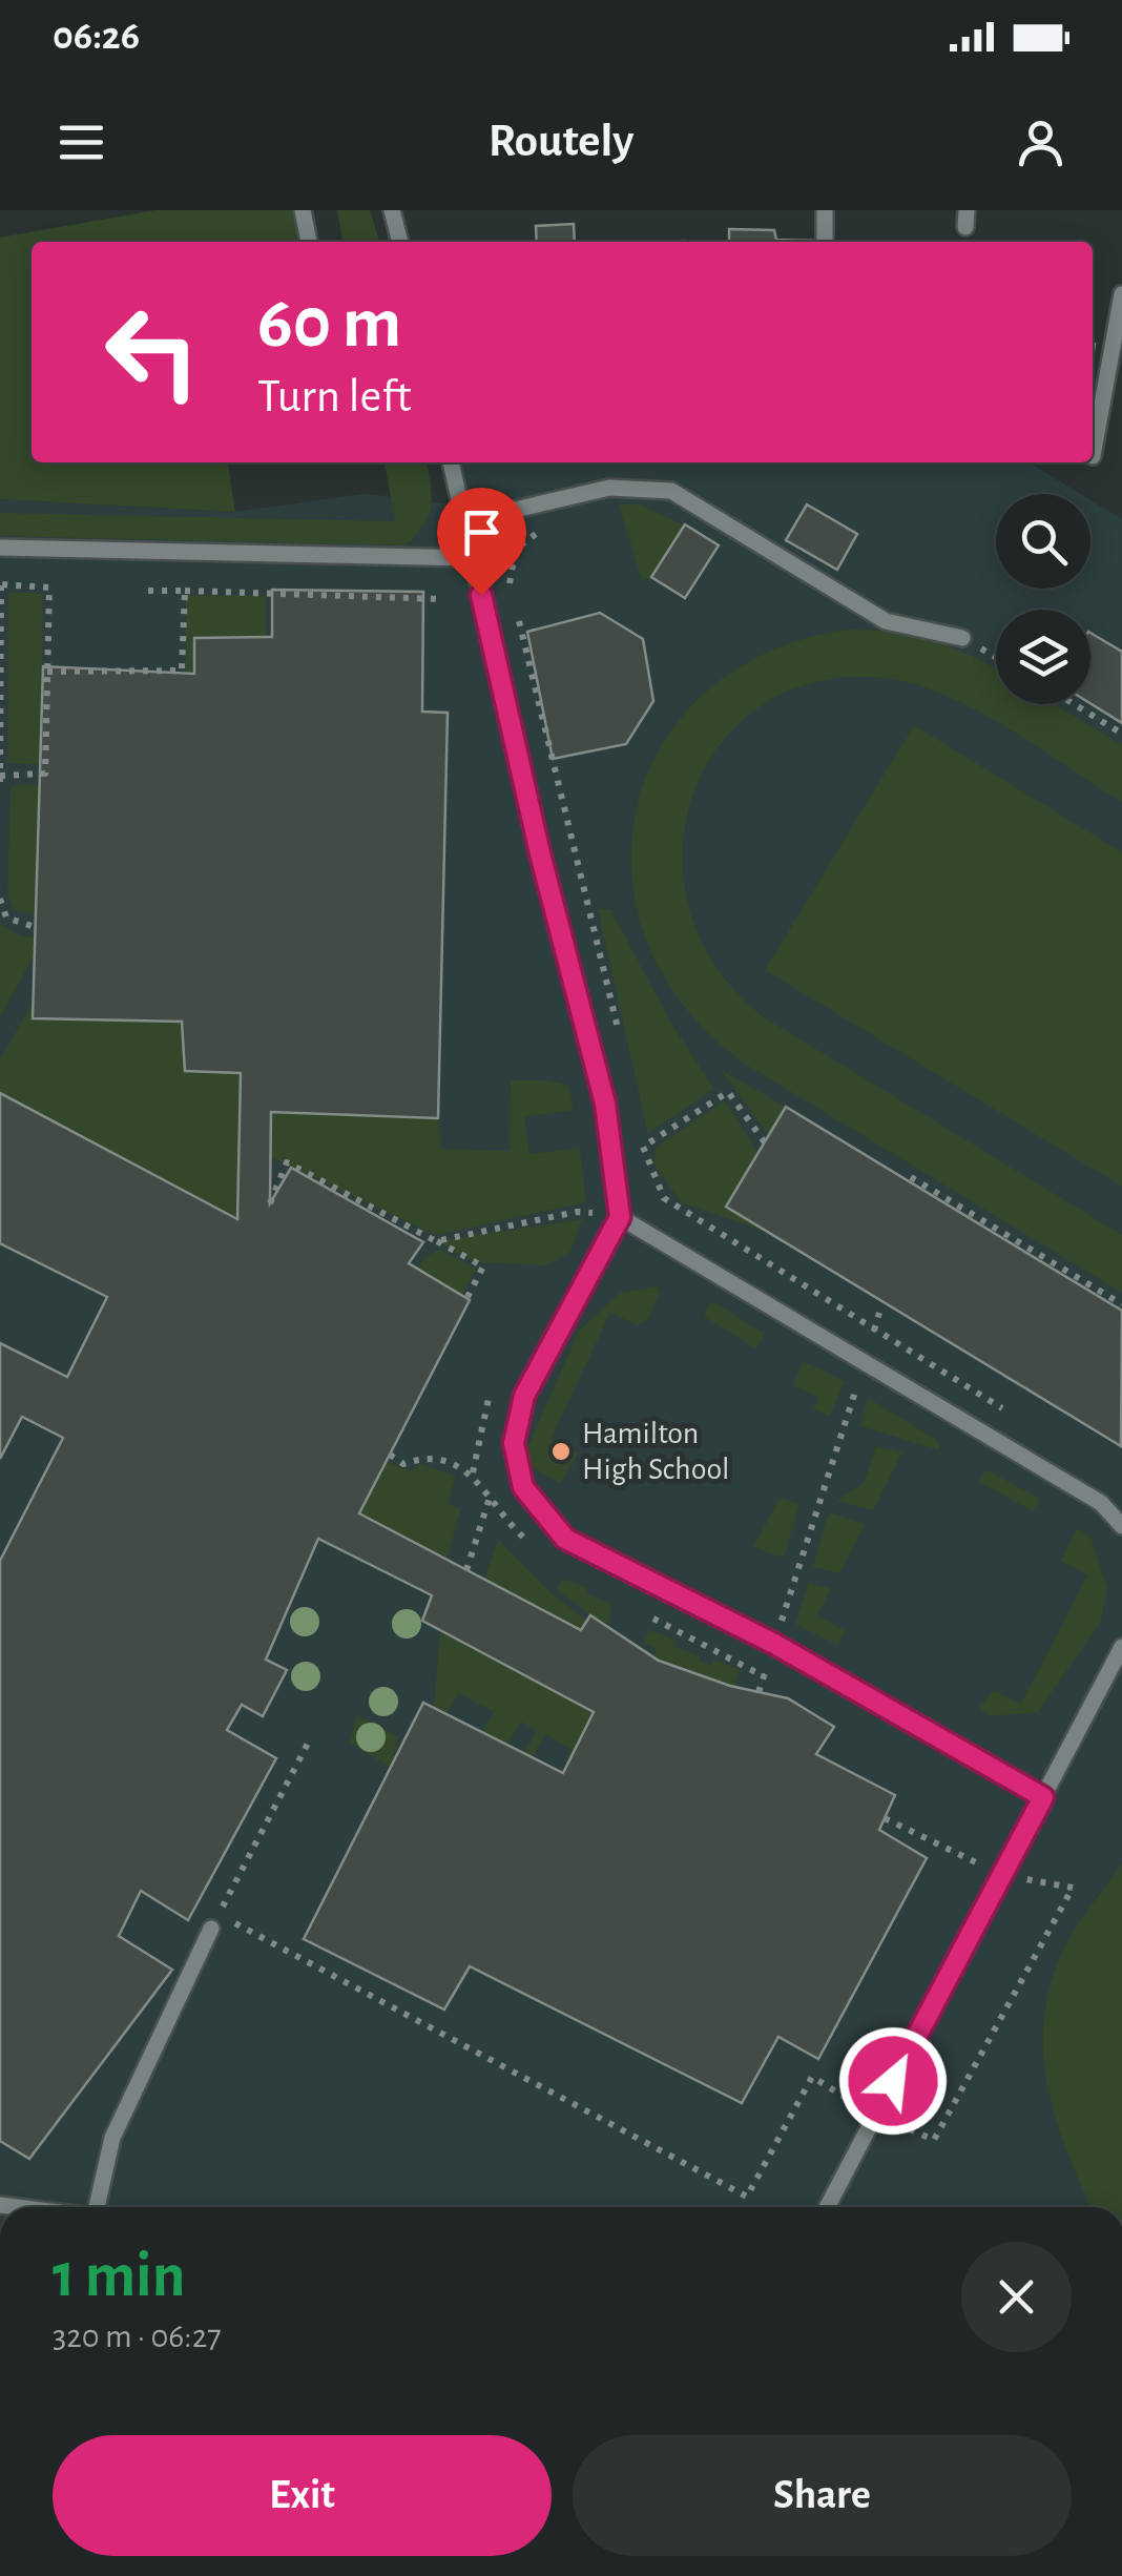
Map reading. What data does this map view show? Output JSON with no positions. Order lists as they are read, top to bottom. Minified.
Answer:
{"places":["Hamilton High School"],"page":{"status":"06:26","header":"Routely","turn":["60 m","Turn left"],"heading":["1 min","320 m · 06:27"],"buttons":["Exit","Share"]}}
